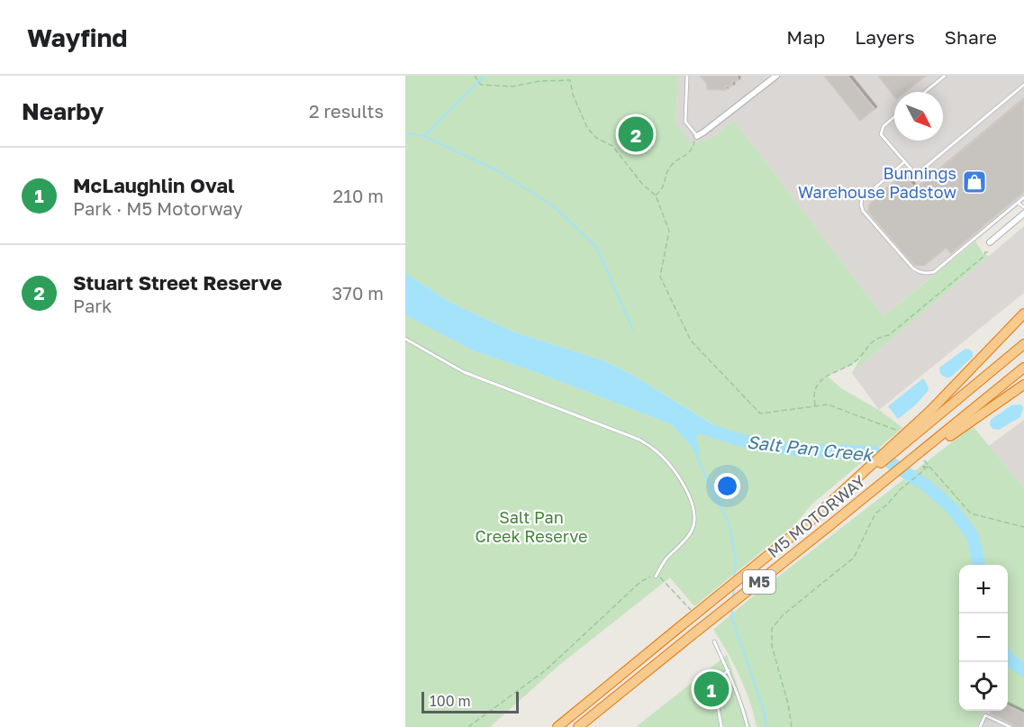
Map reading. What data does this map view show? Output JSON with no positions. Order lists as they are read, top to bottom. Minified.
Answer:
{"streets":{"highway":["M5 MOTORWAY","M5"]},"crossings":[["M5 MOTORWAY","M5"]],"water":["Salt Pan Creek"],"parks":["Salt Pan Creek Reserve"],"places":{"shop":["Bunnings Warehouse Padstow"]},"scale_bar":"100 m","north":"bottom right","page":{"header":"Wayfind","nav":["Map","Layers","Share"],"heading":["Nearby","2 results"],"pins":["2","1"],"list":[{"mark":"1","name":"McLaughlin Oval","note":"Park · M5 Motorway","value":"210 m"},{"mark":"2","name":"Stuart Street Reserve","note":"Park","value":"370 m"}],"map_buttons":["+","−"],"scale":"100 m"}}
